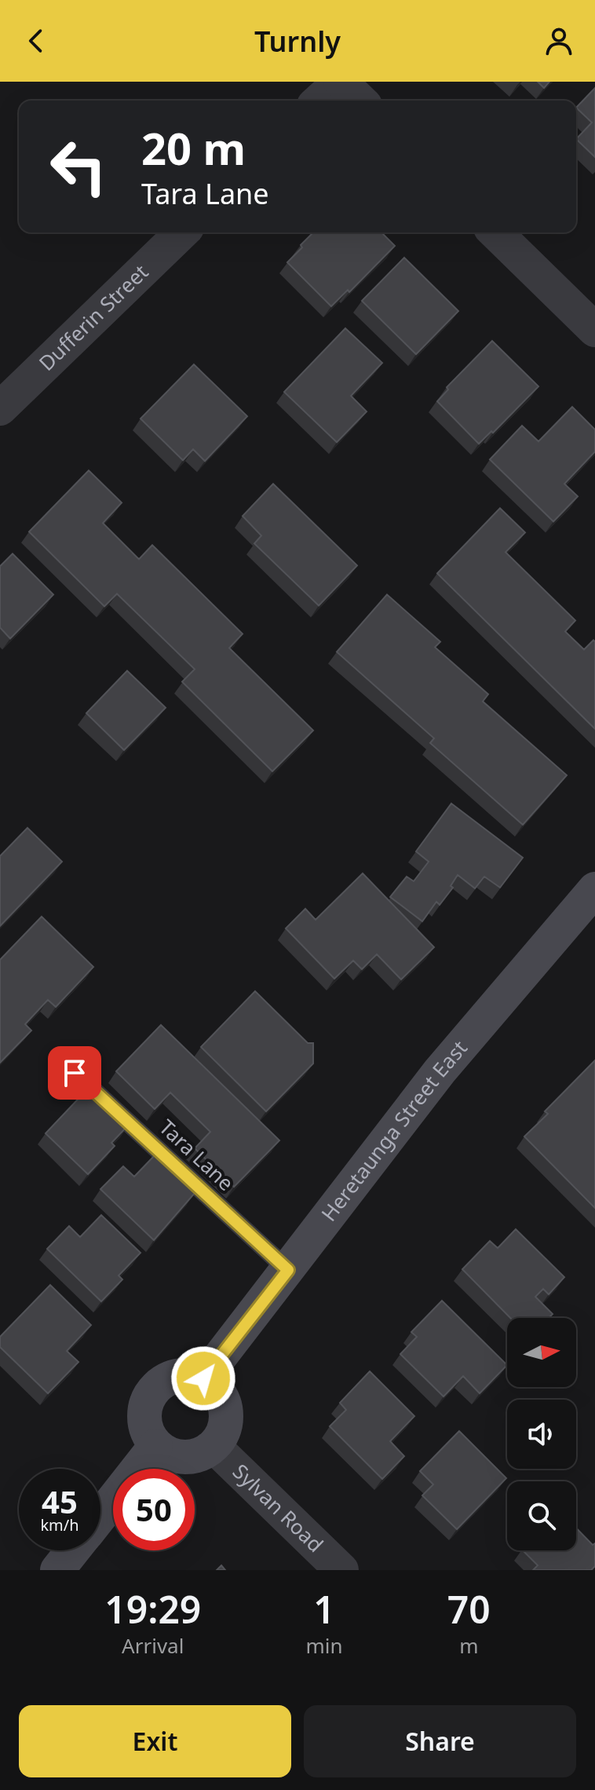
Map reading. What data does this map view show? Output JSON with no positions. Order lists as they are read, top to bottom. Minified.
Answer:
{"streets":{"main road":["Heretaunga Street East"],"street":["Dufferin Street","Sylvan Road"],"lane":["Tara Lane"]},"crossings":[["Heretaunga Street East","Tara Lane"],["Heretaunga Street East","Sylvan Road"]],"north":"right","page":{"header":"Turnly","turn":["20 m","Tara Lane"],"speed":"45 km/h","limit":"50","eta":["19:29","Arrival","1","min","70","m"],"buttons":["Exit","Share"]}}
